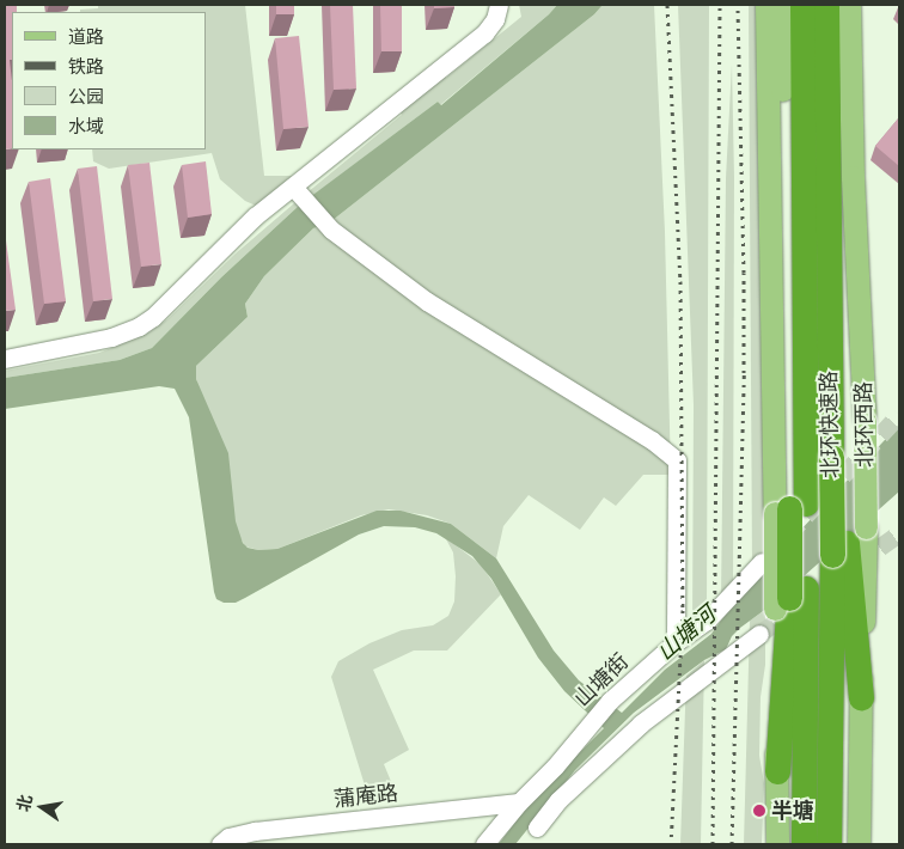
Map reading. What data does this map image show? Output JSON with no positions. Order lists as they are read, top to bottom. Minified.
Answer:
{"streets":{"highway":["北环快速路"],"main road":["北环西路"],"street":["山塘街","蒲庵路"]},"crossings":[["山塘街","蒲庵路"]],"water":["山塘河"],"places":["半塘"],"legend":["道路","铁路","公园","水域"],"north":"left"}
